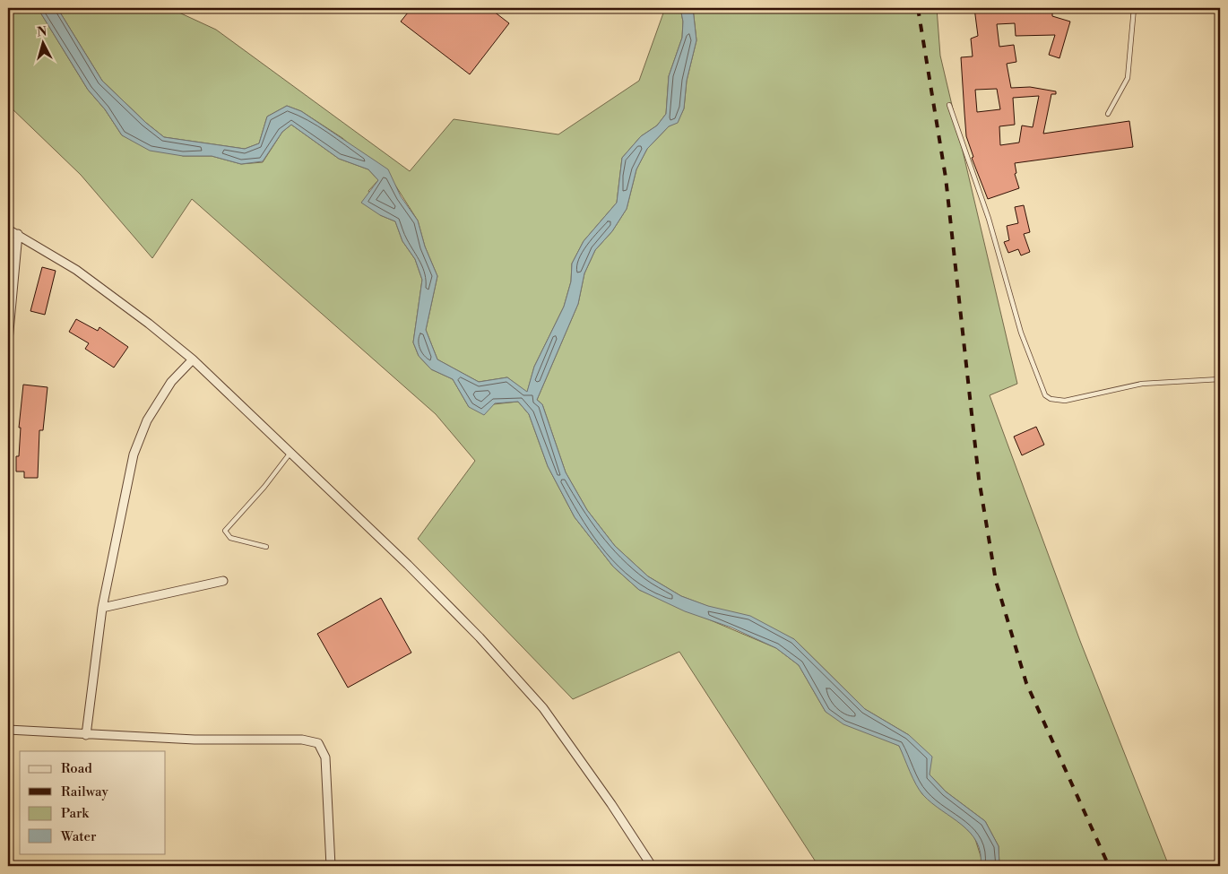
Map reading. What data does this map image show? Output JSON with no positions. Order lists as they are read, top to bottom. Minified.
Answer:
{"legend":["Road","Railway","Park","Water"],"north":"top"}
